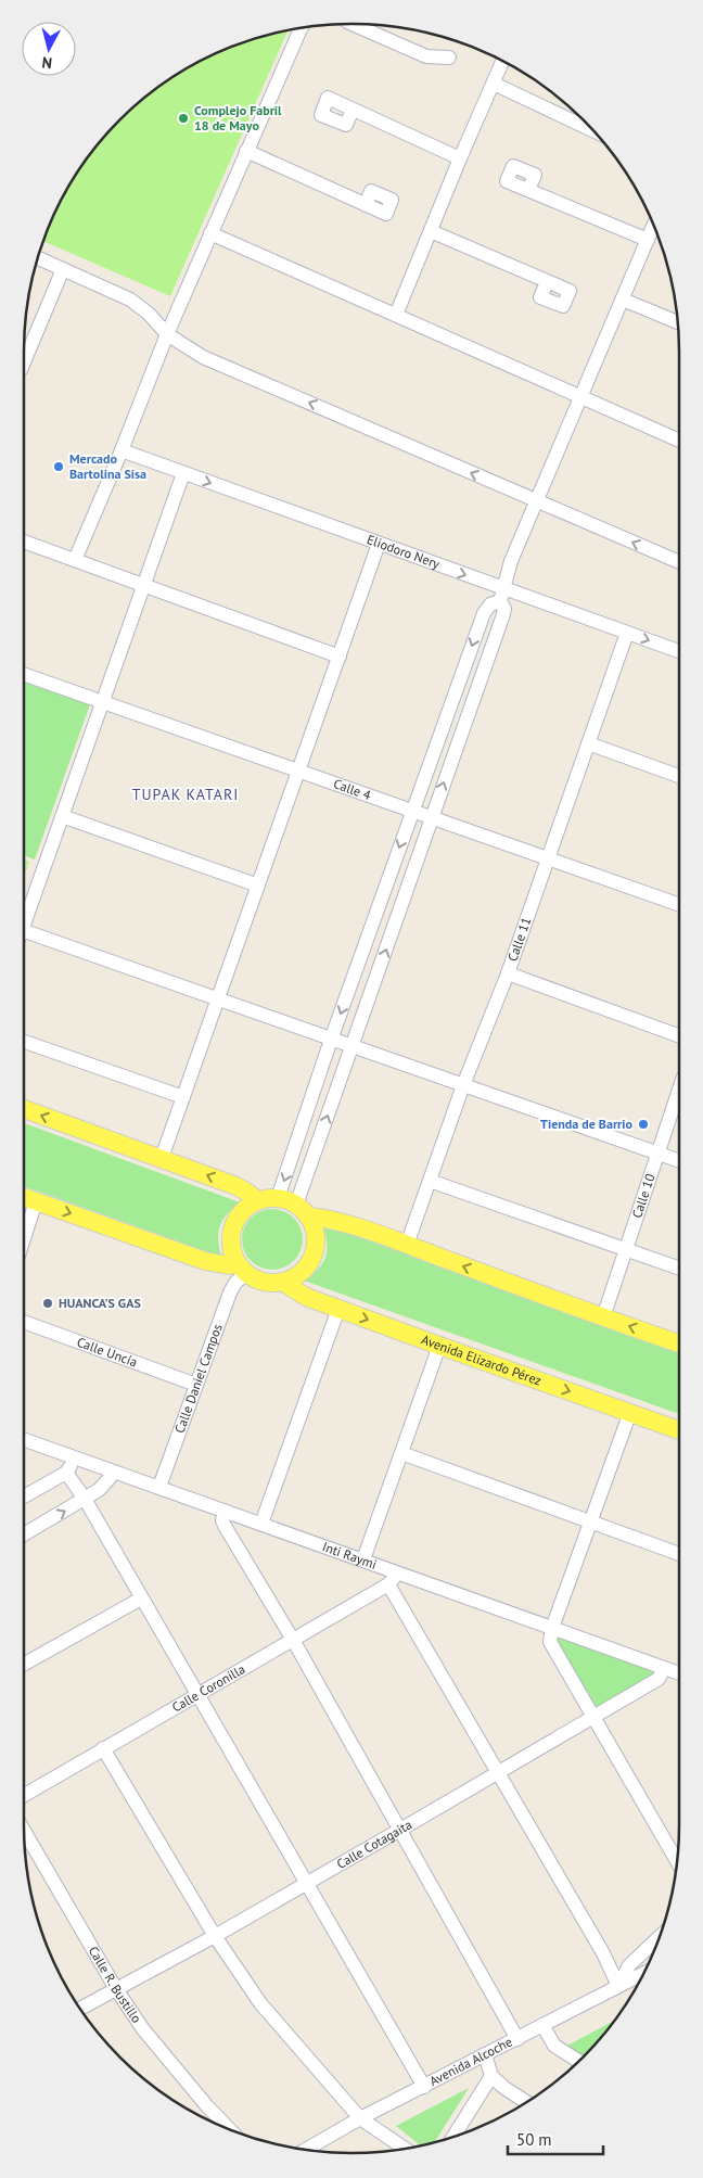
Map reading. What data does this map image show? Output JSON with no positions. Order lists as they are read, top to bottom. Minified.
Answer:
{"streets":{"main road":["Avenida Elizardo Pérez"],"street":["Eliodoro Nery","Calle 4","Calle 11","Calle 10","Calle Uncía","Calle Daniel Campos","Inti Raymi","Calle Coronilla","Calle Cotagaita","Calle R. Bustillo","Avenida Alcoche"]},"crossings":[["Eliodoro Nery","Calle 11"],["Calle 4","Calle 11"],["Calle Uncía","Calle Daniel Campos"],["Avenida Elizardo Pérez","Calle Daniel Campos"],["Calle Daniel Campos","Inti Raymi"],["Inti Raymi","Calle Coronilla"],["Inti Raymi","Calle Cotagaita"],["Calle Cotagaita","Calle R. Bustillo"]],"districts":["TUPAK KATARI"],"places":["Complejo Fabril 18 de Mayo","Mercado Bartolina Sisa","Tienda de Barrio","HUANCA'S GAS"],"scale_bar":"50 m","north":"bottom"}
